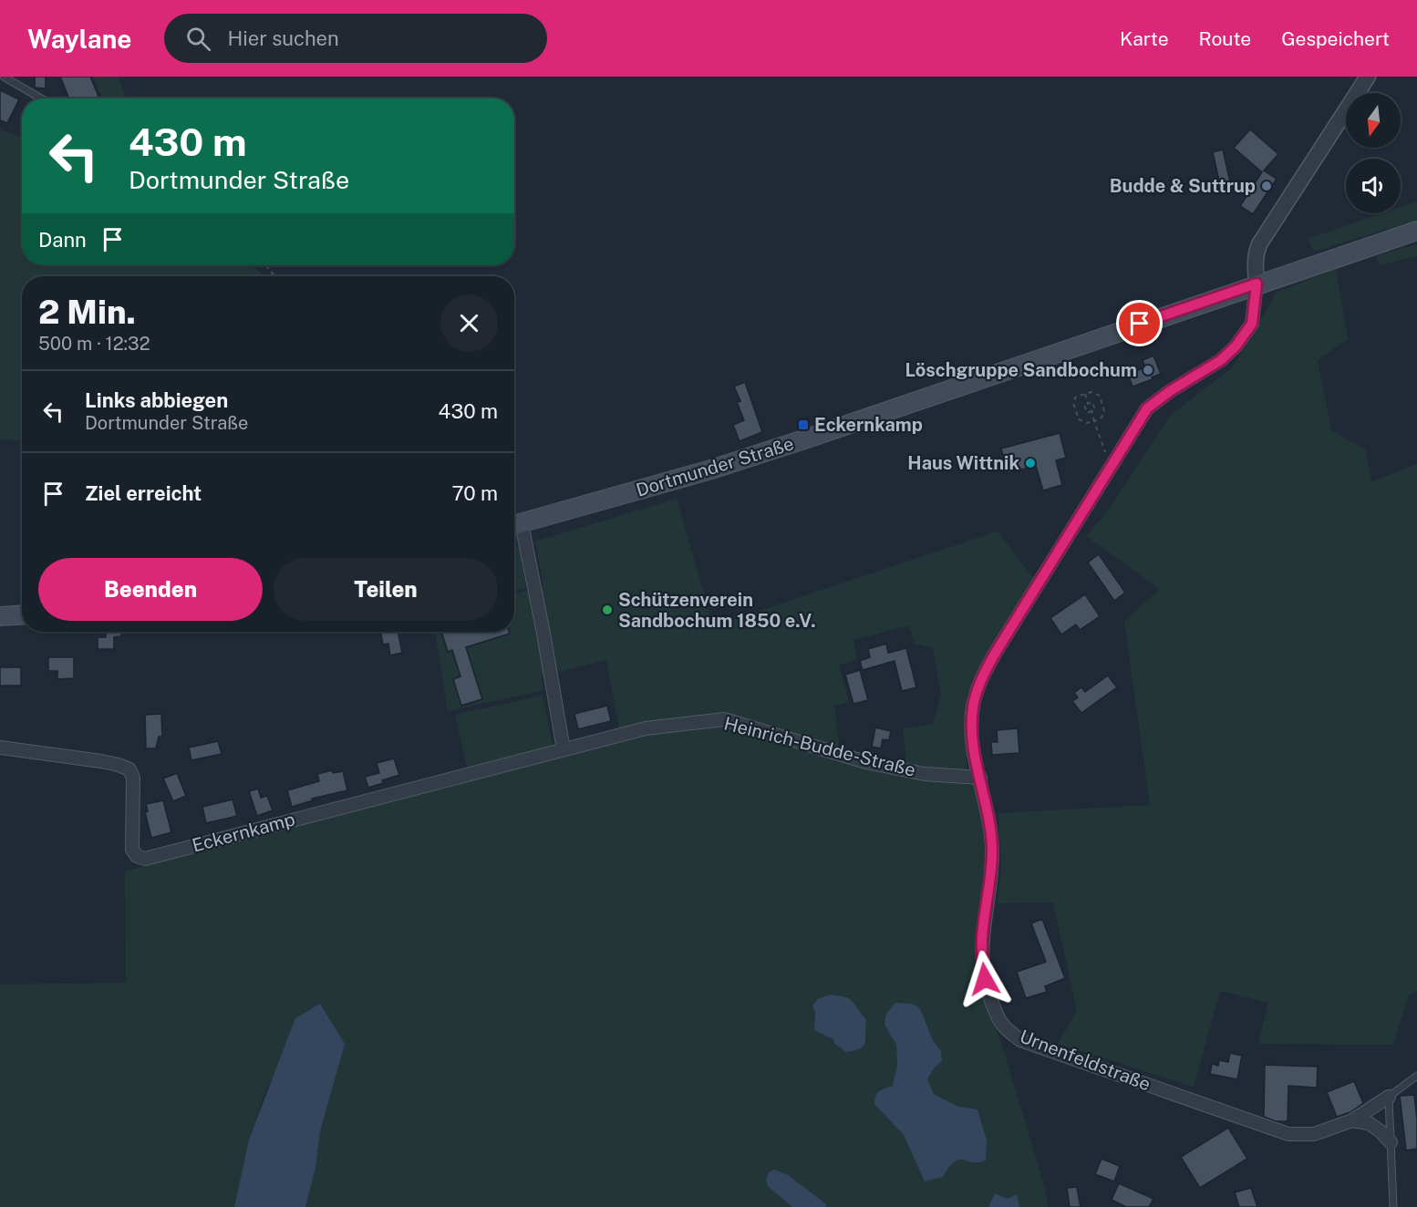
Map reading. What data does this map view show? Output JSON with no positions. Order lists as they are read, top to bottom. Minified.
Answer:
{"streets":{"main road":["Dortmunder Straße"],"street":["Heinrich-Budde-Straße","Eckernkamp","Urnenfeldstraße"]},"crossings":[["Dortmunder Straße","Urnenfeldstraße"],["Heinrich-Budde-Straße","Eckernkamp"],["Heinrich-Budde-Straße","Urnenfeldstraße"]],"places":{"other":["Budde & Suttrup","Löschgruppe Sandbochum","Haus Wittnik","Schützenverein Sandbochum 1850 e.V."],"transit":["Eckernkamp"]},"north":"bottom","page":{"header":"Waylane","search":"Hier suchen","nav":["Karte","Route","Gespeichert"],"turn":["430 m","Dortmunder Straße"],"then":"Dann","heading":["2 Min.","500 m · 12:32"],"list":[{"name":"Links abbiegen","note":"Dortmunder Straße","value":"430 m"},{"name":"Ziel erreicht","value":"70 m"}],"buttons":["Beenden","Teilen"]}}
